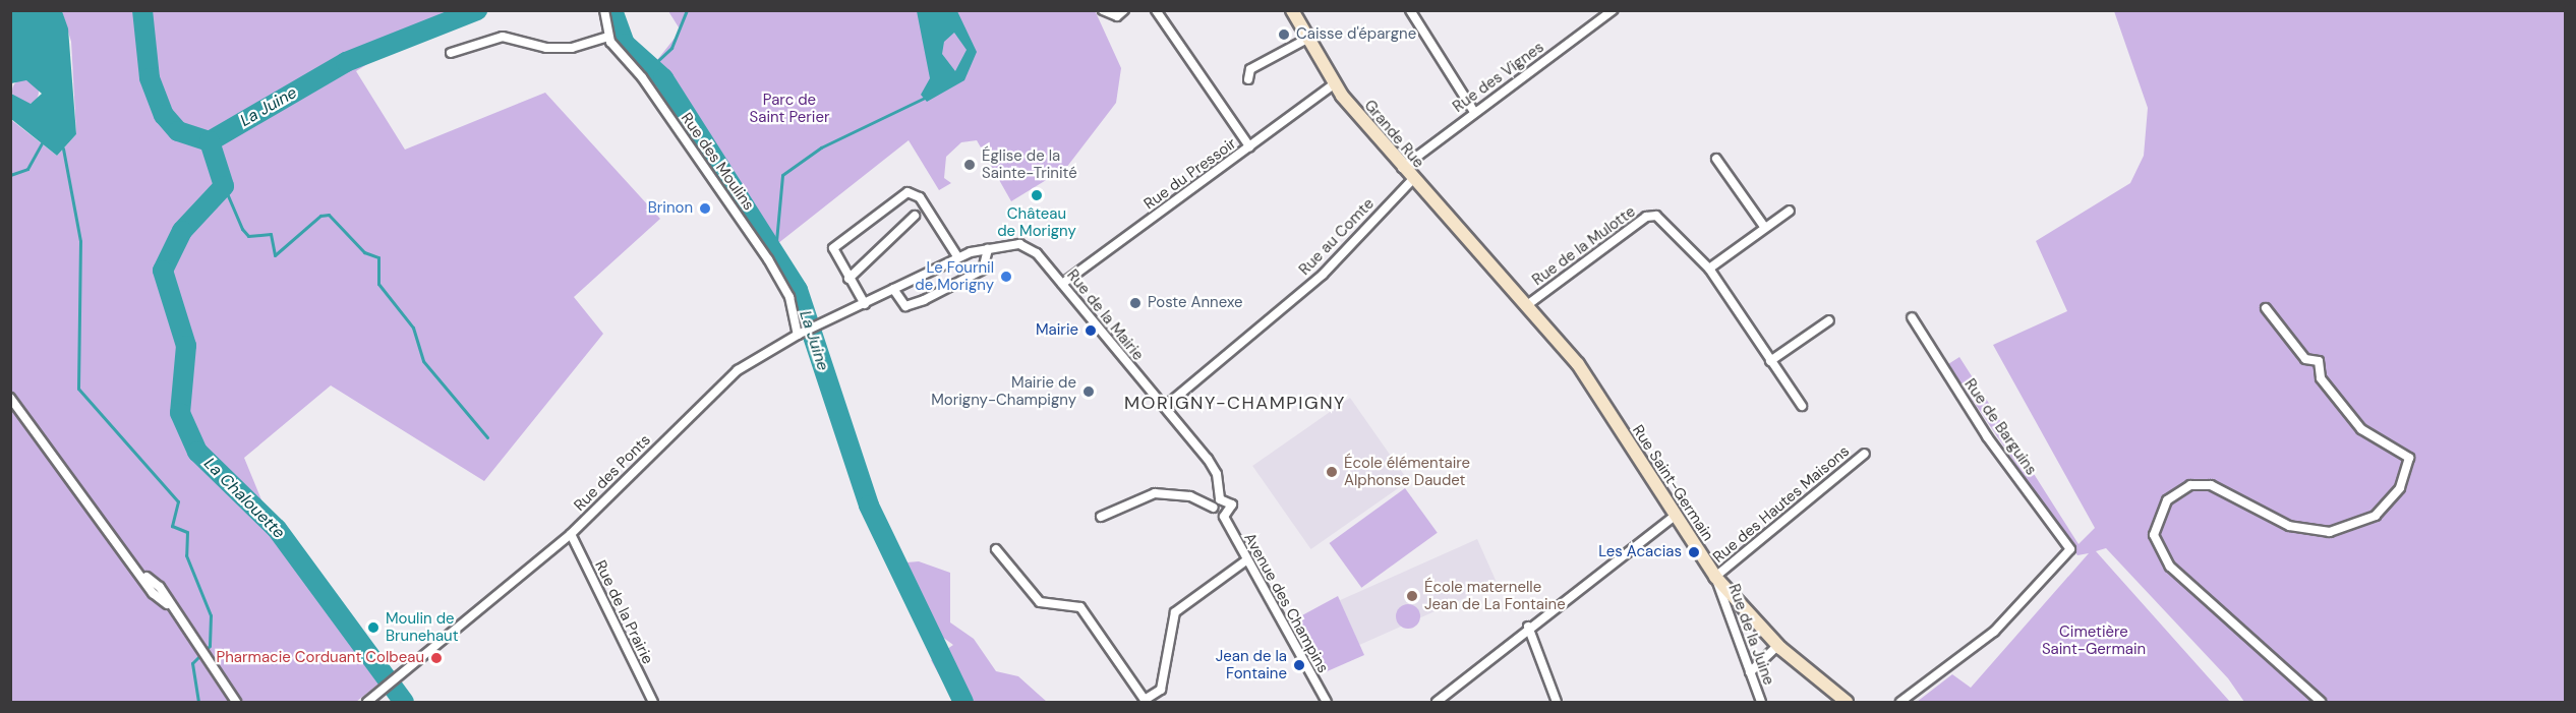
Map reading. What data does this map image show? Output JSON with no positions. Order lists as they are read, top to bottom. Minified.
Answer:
{"streets":{"main road":["Grande Rue","Rue Saint-Germain"],"street":["Rue des Vignes","Rue des Moulins","Rue du Pressoir","Rue au Comte","Rue de la Mulotte","Rue de la Mairie","Rue de Barguins","Rue des Ponts","Rue des Hautes Maisons","Avenue des Champins","Rue de la Prairie","Rue de la Juine"]},"crossings":[["Rue des Vignes","Grande Rue"],["Grande Rue","Rue du Pressoir"],["Grande Rue","Rue au Comte"],["Grande Rue","Rue Saint-Germain"],["Rue des Moulins","Rue des Ponts"],["Rue du Pressoir","Rue de la Mairie"],["Rue au Comte","Rue de la Mairie"],["Rue de la Mulotte","Rue Saint-Germain"],["Rue de la Mairie","Rue des Ponts"],["Rue des Ponts","Rue de la Prairie"],["Rue Saint-Germain","Rue des Hautes Maisons"],["Rue Saint-Germain","Rue de la Juine"],["Rue des Hautes Maisons","Rue de la Juine"]],"districts":["MORIGNY-CHAMPIGNY"],"water":["La Juine","La Chalouette"],"parks":["Parc de Saint Perier","Cimetière Saint-Germain"],"places":["Caisse d'épargne","Église de la Sainte-Trinité","Château de Morigny","Brinon","Le Fournil de Morigny","Poste Annexe","Mairie","Mairie de Morigny-Champigny","École élémentaire Alphonse Daudet","Les Acacias","École maternelle Jean de La Fontaine","Moulin de Brunehaut","Pharmacie Corduant Colbeau","Jean de la Fontaine"]}
